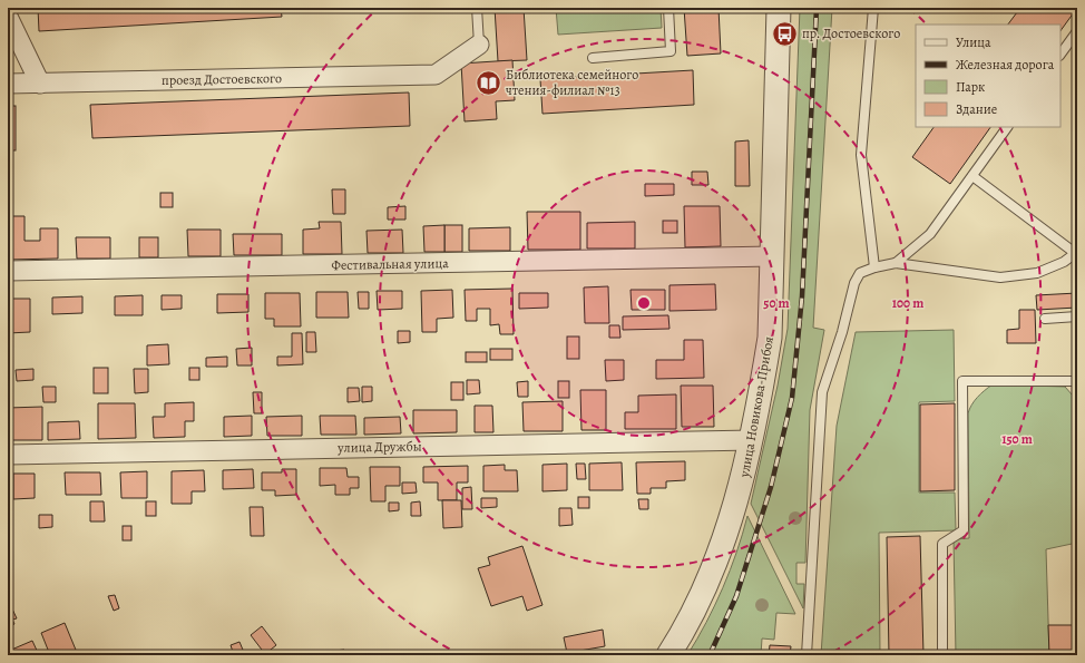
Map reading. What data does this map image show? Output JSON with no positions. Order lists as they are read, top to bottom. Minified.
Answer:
{"streets":{"street":["проезд Достоевского","Фестивальная улица","улица Новикова-Прибоя","улица Дружбы"]},"crossings":[["Фестивальная улица","улица Новикова-Прибоя"],["улица Новикова-Прибоя","улица Дружбы"]],"places":{"bus stop":["пр. Достоевского"],"library":["Библиотека семейного чтения-филиал №13"]},"legend":["Улица","Железная дорога","Парк","Здание"],"rings":["50 m","100 m","150 m"]}
